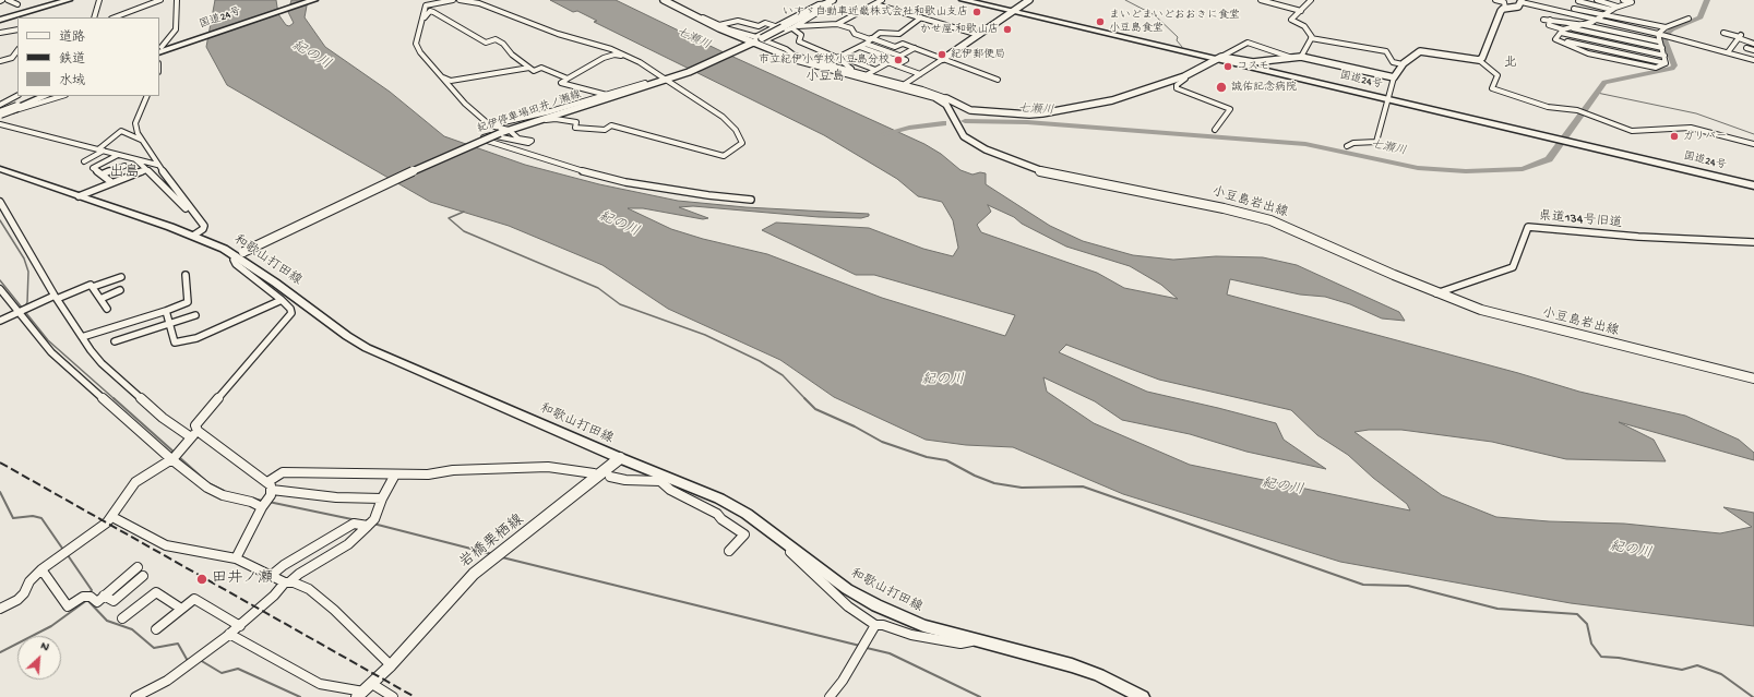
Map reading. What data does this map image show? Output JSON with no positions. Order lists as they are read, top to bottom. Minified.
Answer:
{"streets":{"highway":["国道24号"],"main road":["紀伊停車場田井ノ瀬線","小豆島岩出線","和歌山打田線","岩橋栗栖線"],"street":["県道134号旧道"]},"crossings":[["紀伊停車場田井ノ瀬線","和歌山打田線"],["小豆島岩出線","県道134号旧道"],["和歌山打田線","岩橋栗栖線"]],"districts":["北","小豆島","出島"],"water":["七瀬川","紀の川"],"places":["いすゞ自動車近畿株式会社和歌山支店","まいどまいどおおきに食堂 小豆島食堂","かせ屋 和歌山店","紀伊郵便局","市立紀伊小学校小豆島分校","コスモ","誠佑記念病院","ガリバー","田井ノ瀬"],"legend":["道路","鉄道","水域"],"north":"top right"}
